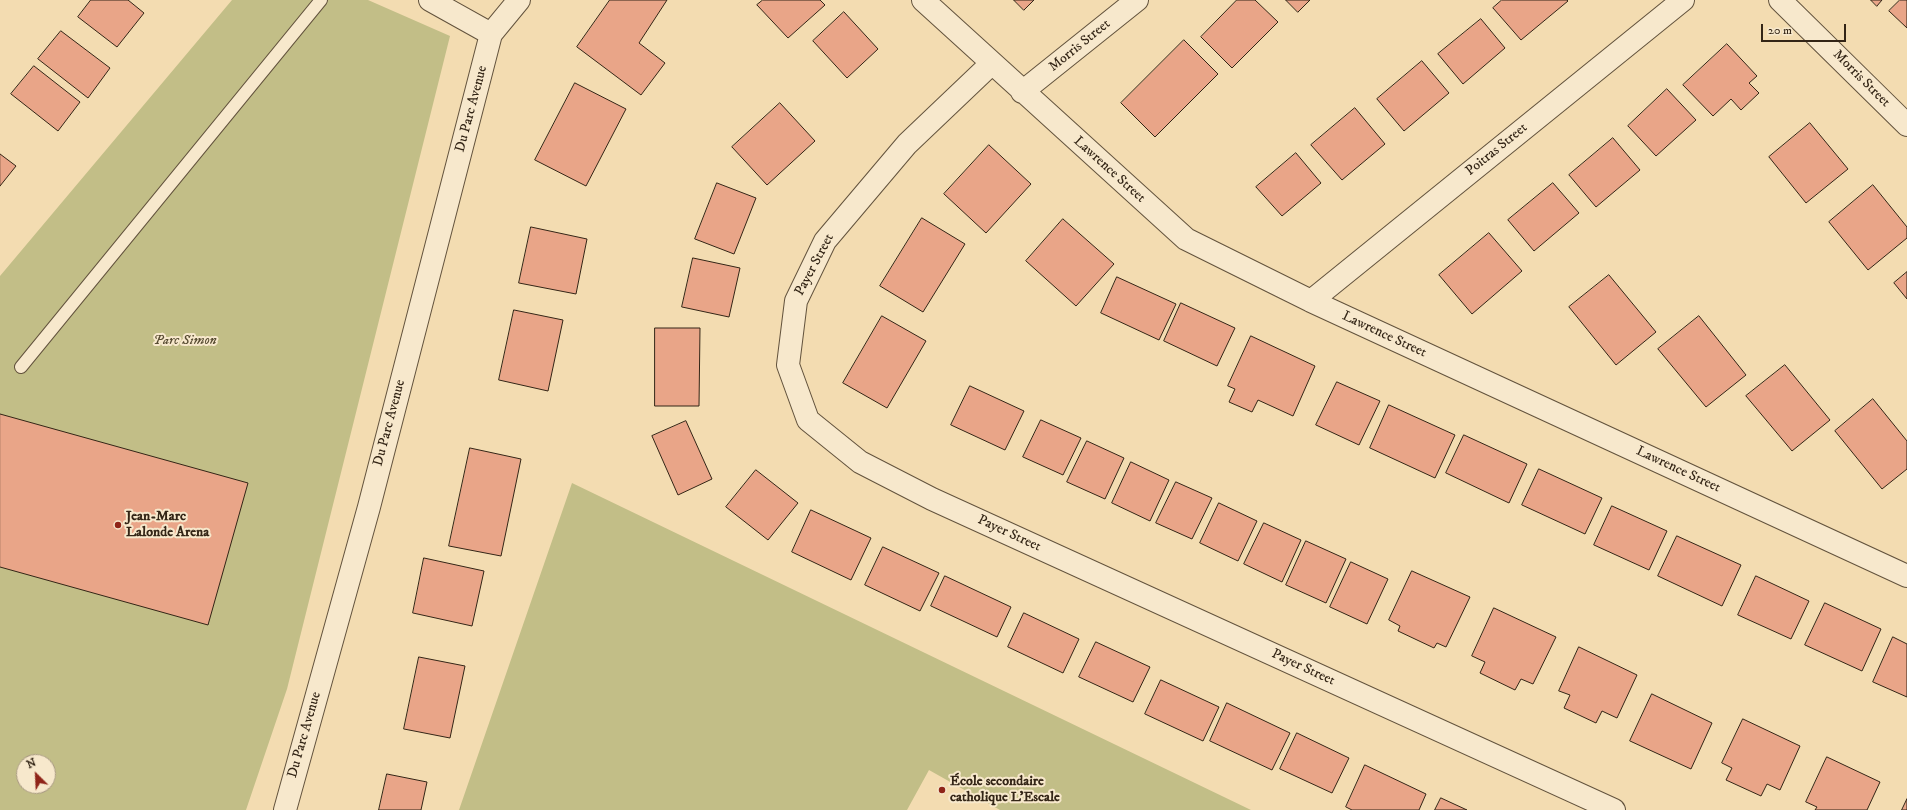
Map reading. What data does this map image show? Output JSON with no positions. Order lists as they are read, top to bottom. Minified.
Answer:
{"streets":{"street":["Morris Street","Du Parc Avenue","Poitras Street","Lawrence Street","Payer Street"]},"crossings":[["Morris Street","Lawrence Street"],["Poitras Street","Lawrence Street"],["Lawrence Street","Payer Street"]],"parks":["Parc Simon"],"places":["Jean-Marc Lalonde Arena","École secondaire catholique L'Escale"],"scale_bar":"20 m","north":"top left"}
